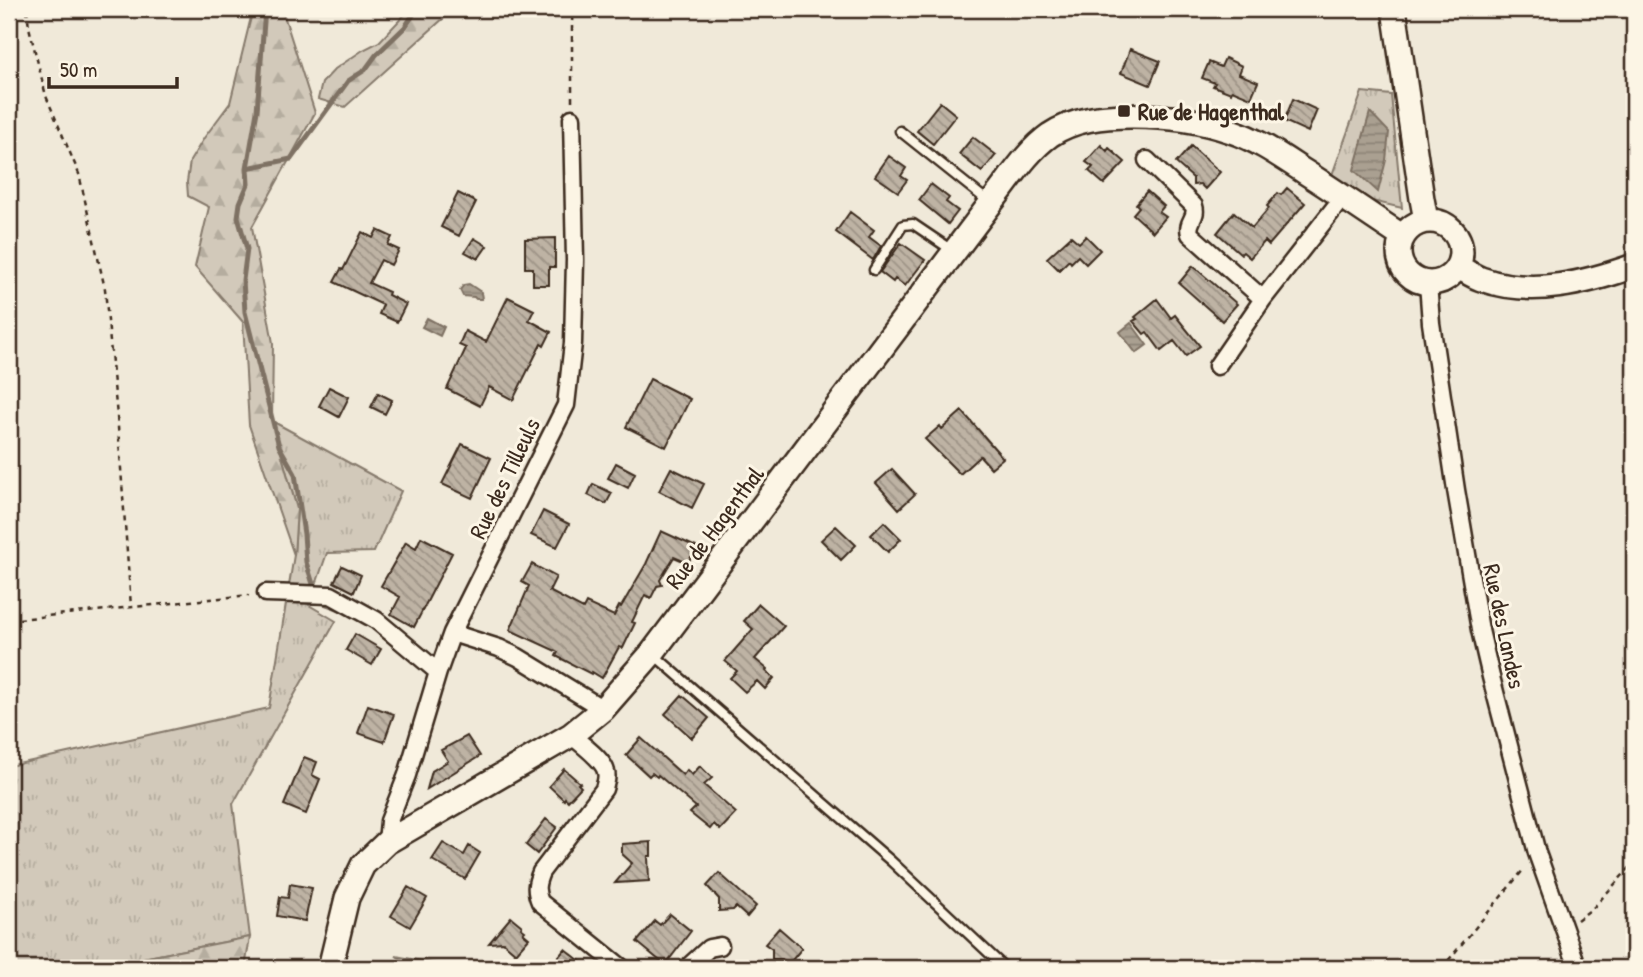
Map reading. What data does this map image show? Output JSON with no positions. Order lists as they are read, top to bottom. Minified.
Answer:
{"streets":{"street":["Rue des Tilleuls","Rue de Hagenthal","Rue des Landes"]},"crossings":[["Rue des Tilleuls","Rue de Hagenthal"],["Rue de Hagenthal","Rue des Landes"]],"places":{"transit":["Rue de Hagenthal"]},"scale_bar":"50 m"}
